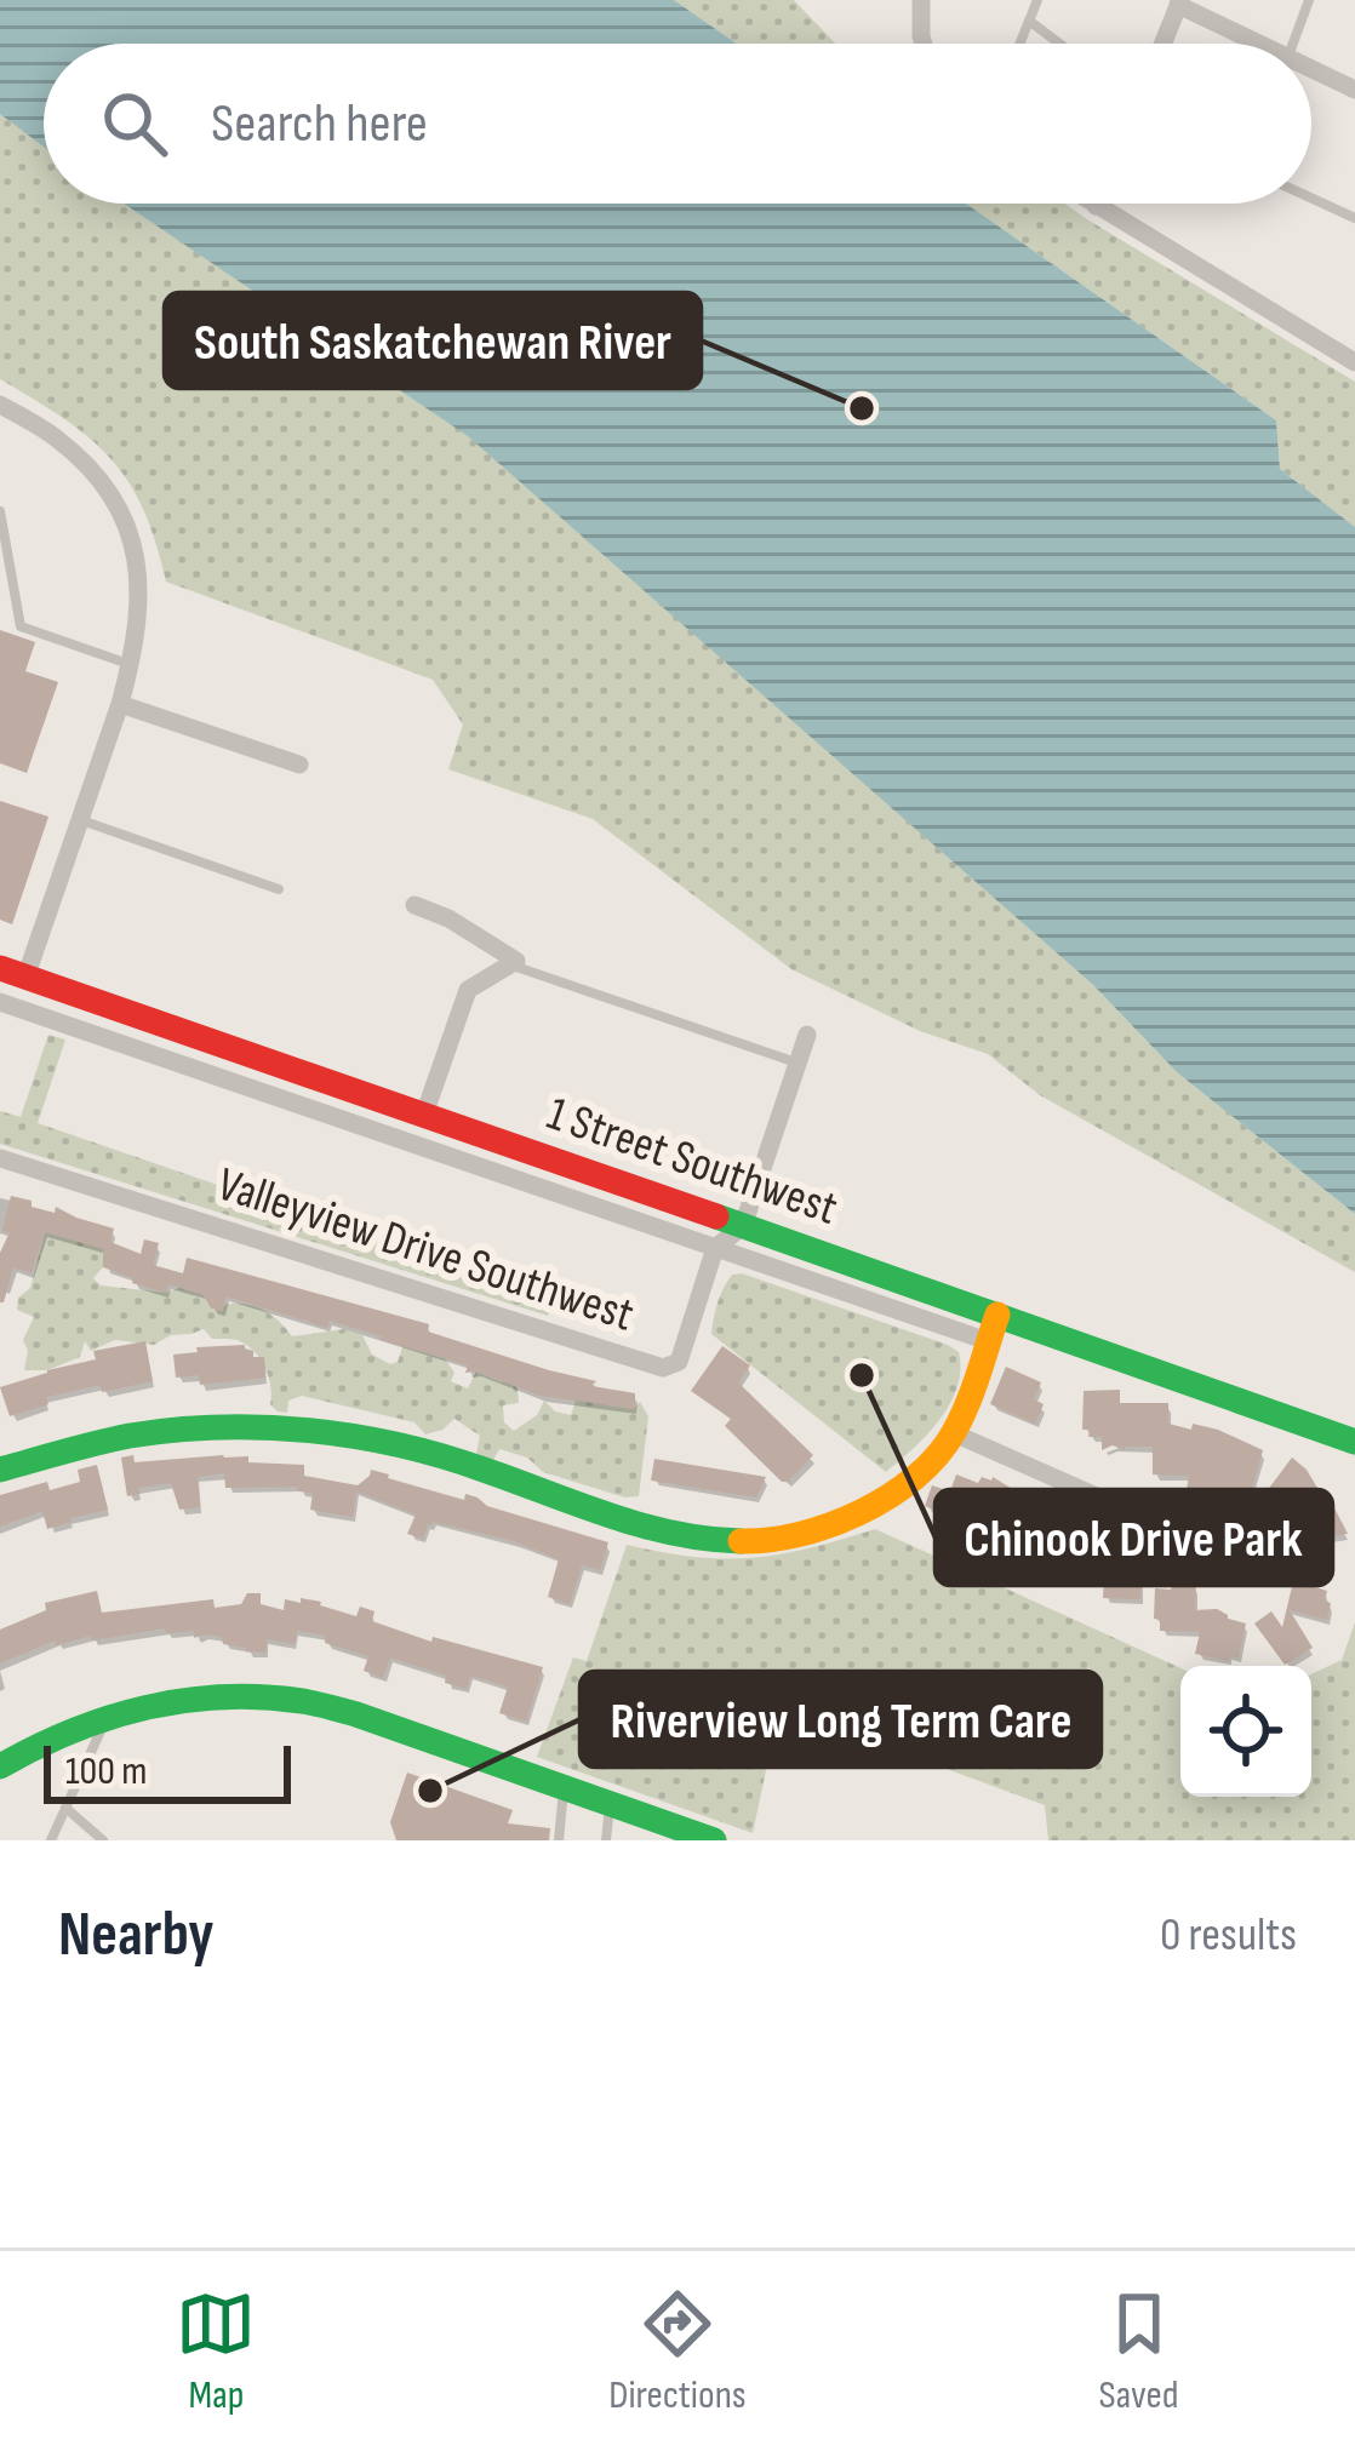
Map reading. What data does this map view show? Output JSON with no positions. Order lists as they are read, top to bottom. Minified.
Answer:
{"streets":{"street":["1 Street Southwest","Valleyview Drive Southwest"]},"crossings":[["1 Street Southwest","Valleyview Drive Southwest"]],"places":["South Saskatchewan River","Chinook Drive Park","Riverview Long Term Care"],"scale_bar":"100 m","page":{"search":"Search here","scale":"100 m","heading":["Nearby","0 results"],"nav":["Map","Directions","Saved"]}}
